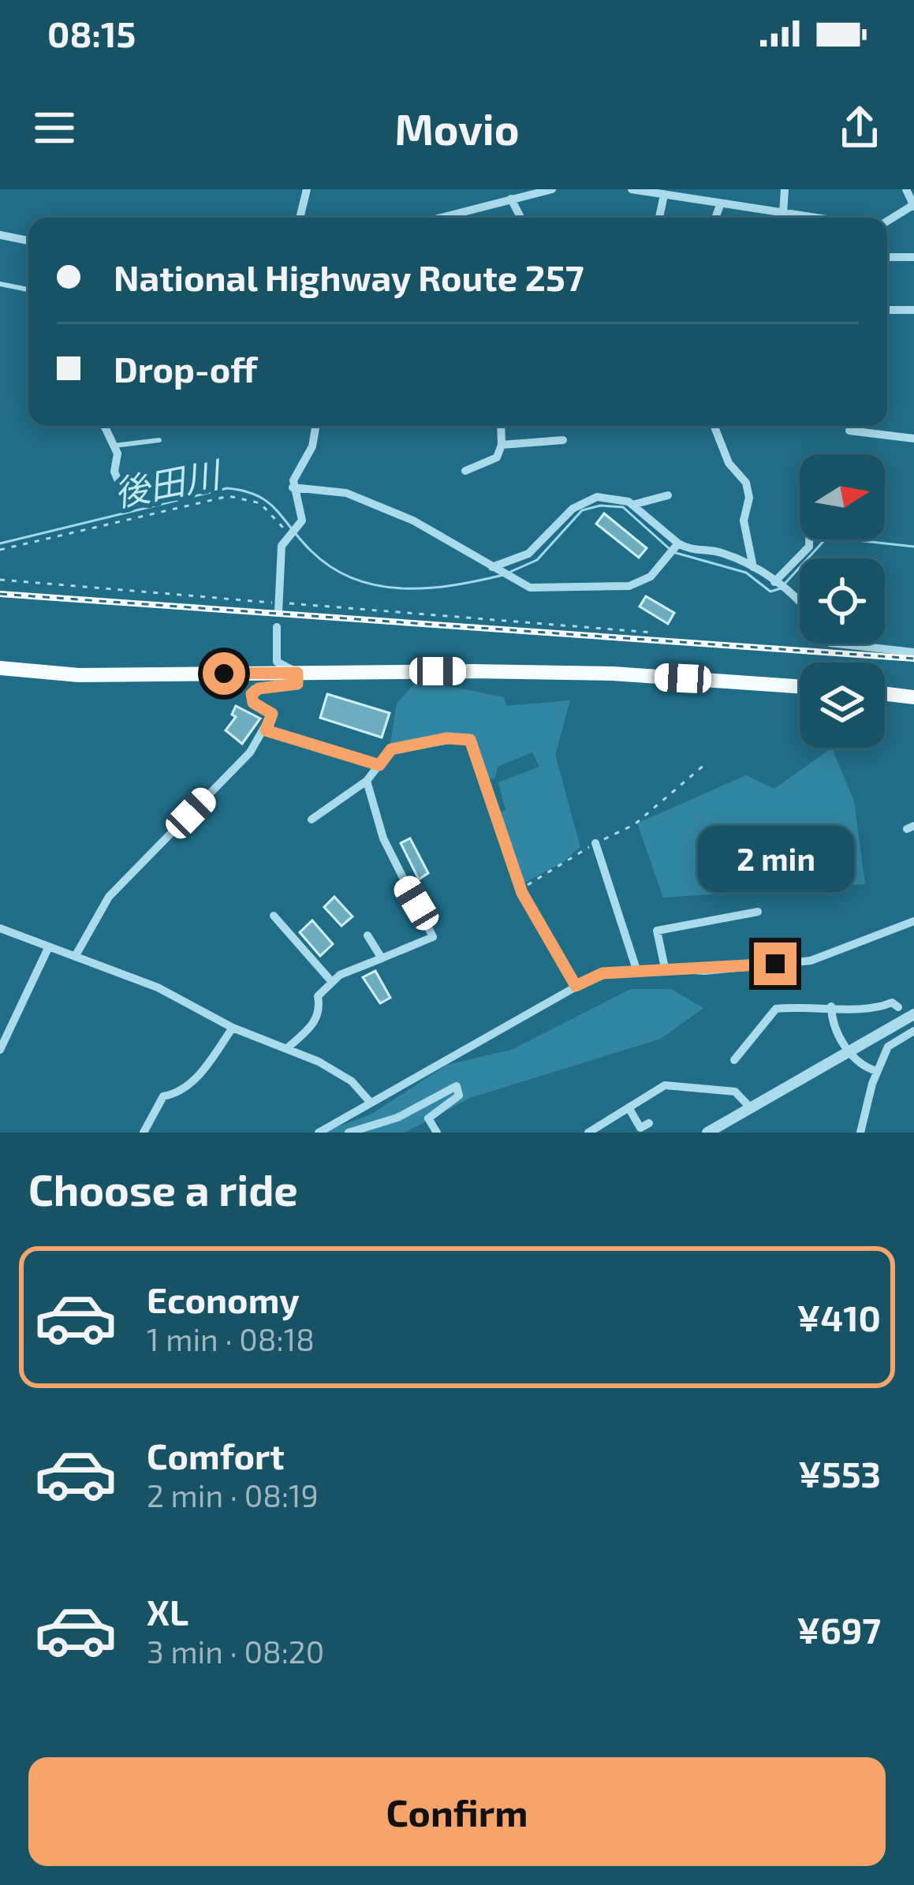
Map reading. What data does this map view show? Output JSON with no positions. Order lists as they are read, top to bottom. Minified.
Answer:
{"water":["後田川"],"north":"right","page":{"status":"08:15","header":"Movio","banner":["National Highway Route 257","Drop-off"],"bubble":"2 min","heading":"Choose a ride","list":[{"name":"Economy","note":"1 min · 08:18","value":"¥410"},{"name":"Comfort","note":"2 min · 08:19","value":"¥553"},{"name":"XL","note":"3 min · 08:20","value":"¥697"}],"buttons":"Confirm"}}
